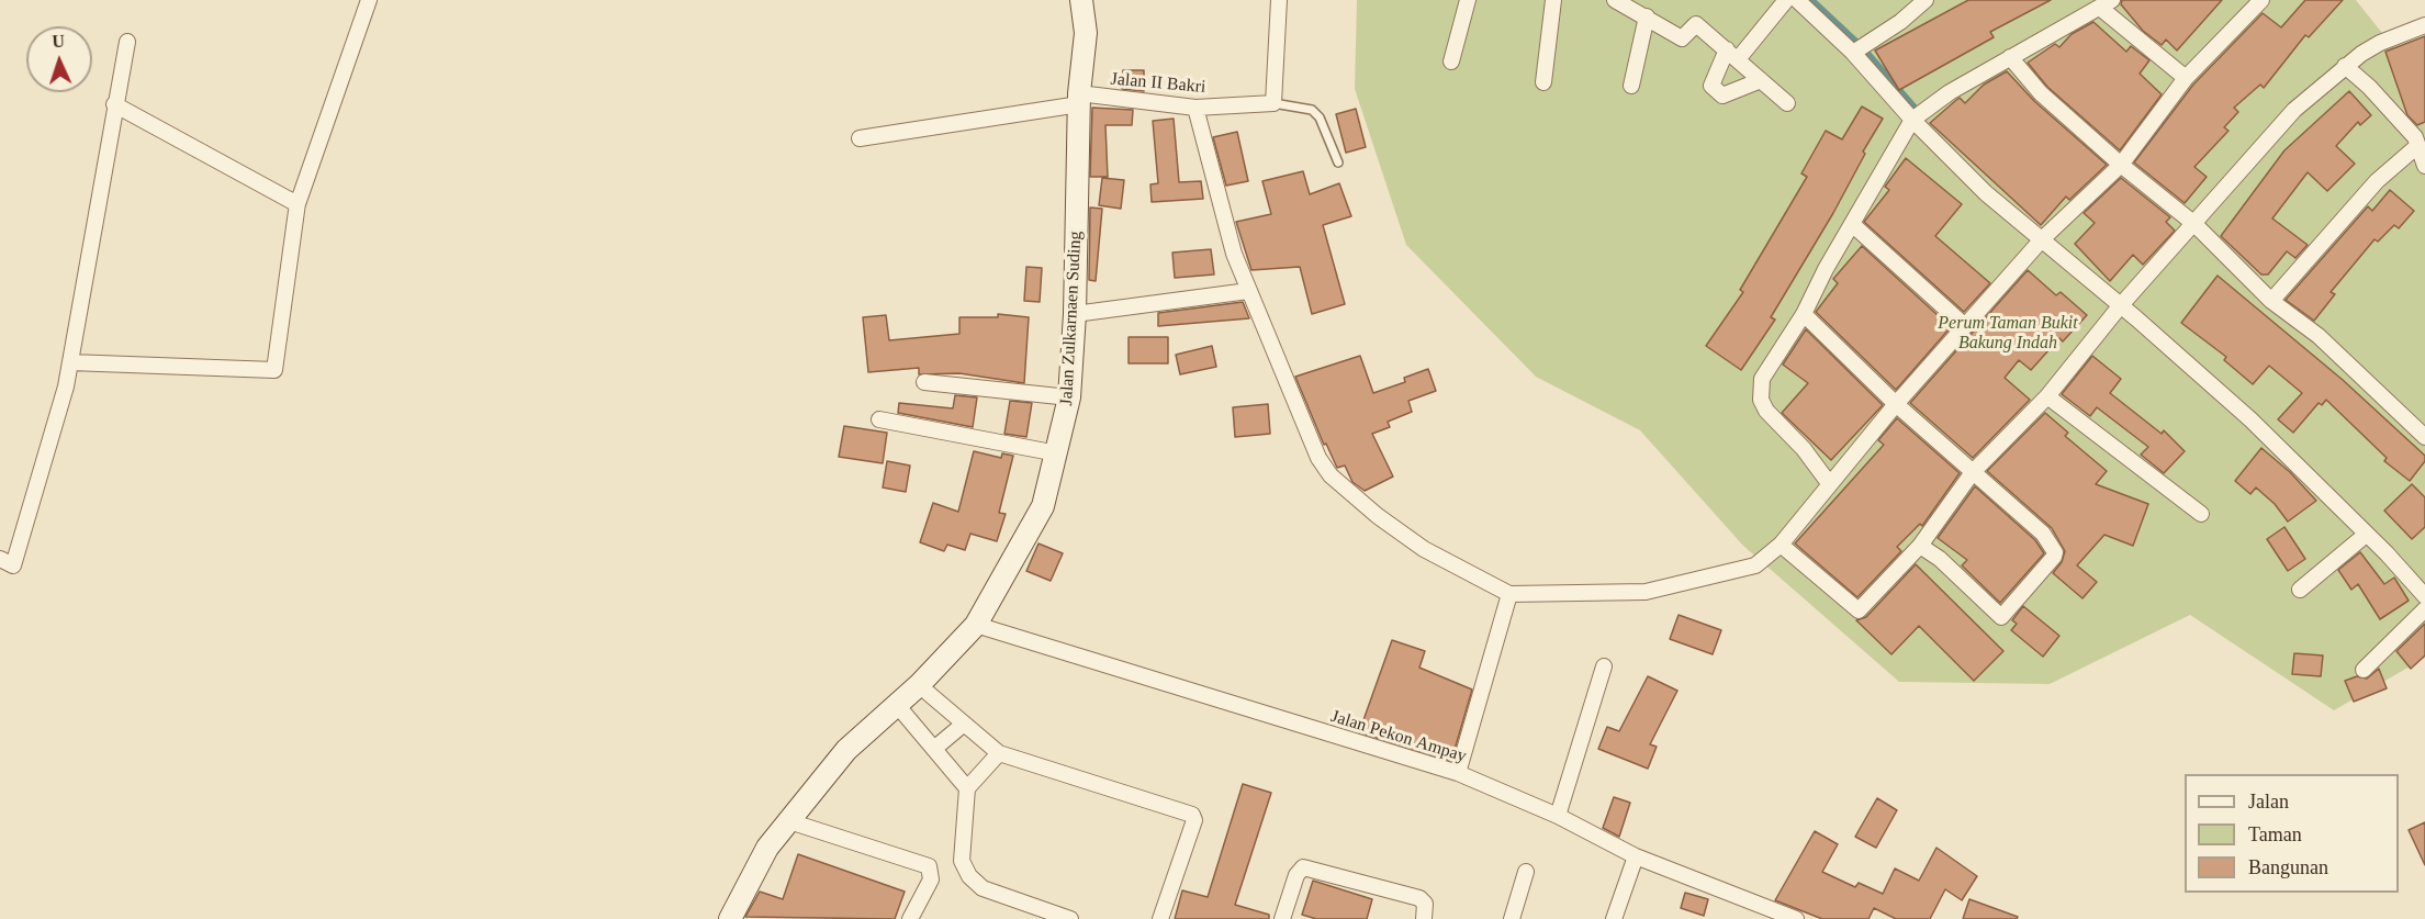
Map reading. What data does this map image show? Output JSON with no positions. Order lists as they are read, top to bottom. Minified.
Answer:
{"streets":{"street":["Jalan II Bakri","Jalan Zulkarnaen Suding","Jalan Pekon Ampay"]},"crossings":[["Jalan II Bakri","Jalan Zulkarnaen Suding"],["Jalan Zulkarnaen Suding","Jalan Pekon Ampay"]],"parks":["Perum Taman Bukit Bakung Indah"],"legend":["Jalan","Taman","Bangunan"],"north":"top"}
